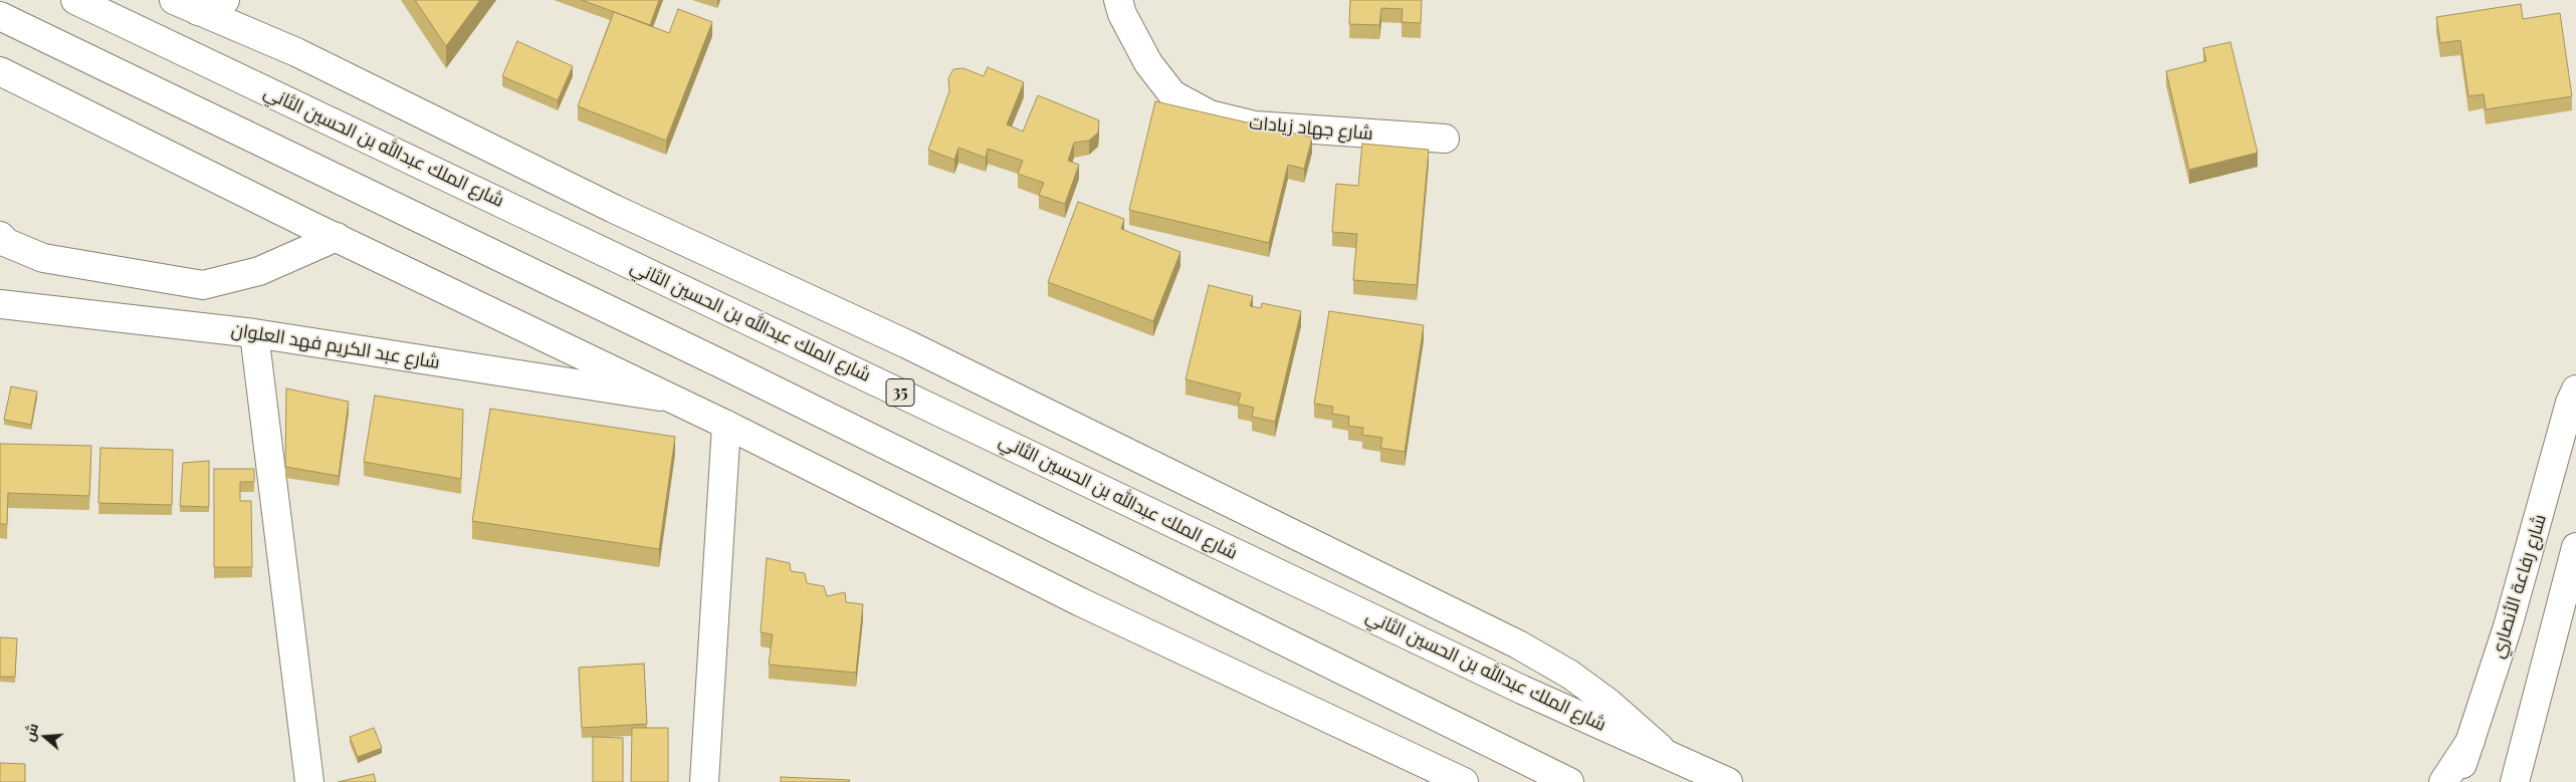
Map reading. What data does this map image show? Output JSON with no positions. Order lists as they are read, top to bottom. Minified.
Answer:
{"streets":{"main road":["شارع جهاد زيادات","شارع الملك عبدالله بن الحسين الثاني","شارع عبد الكريم فهد العلوان","35","شارع رفاعة الأنصاري"]},"north":"left"}
